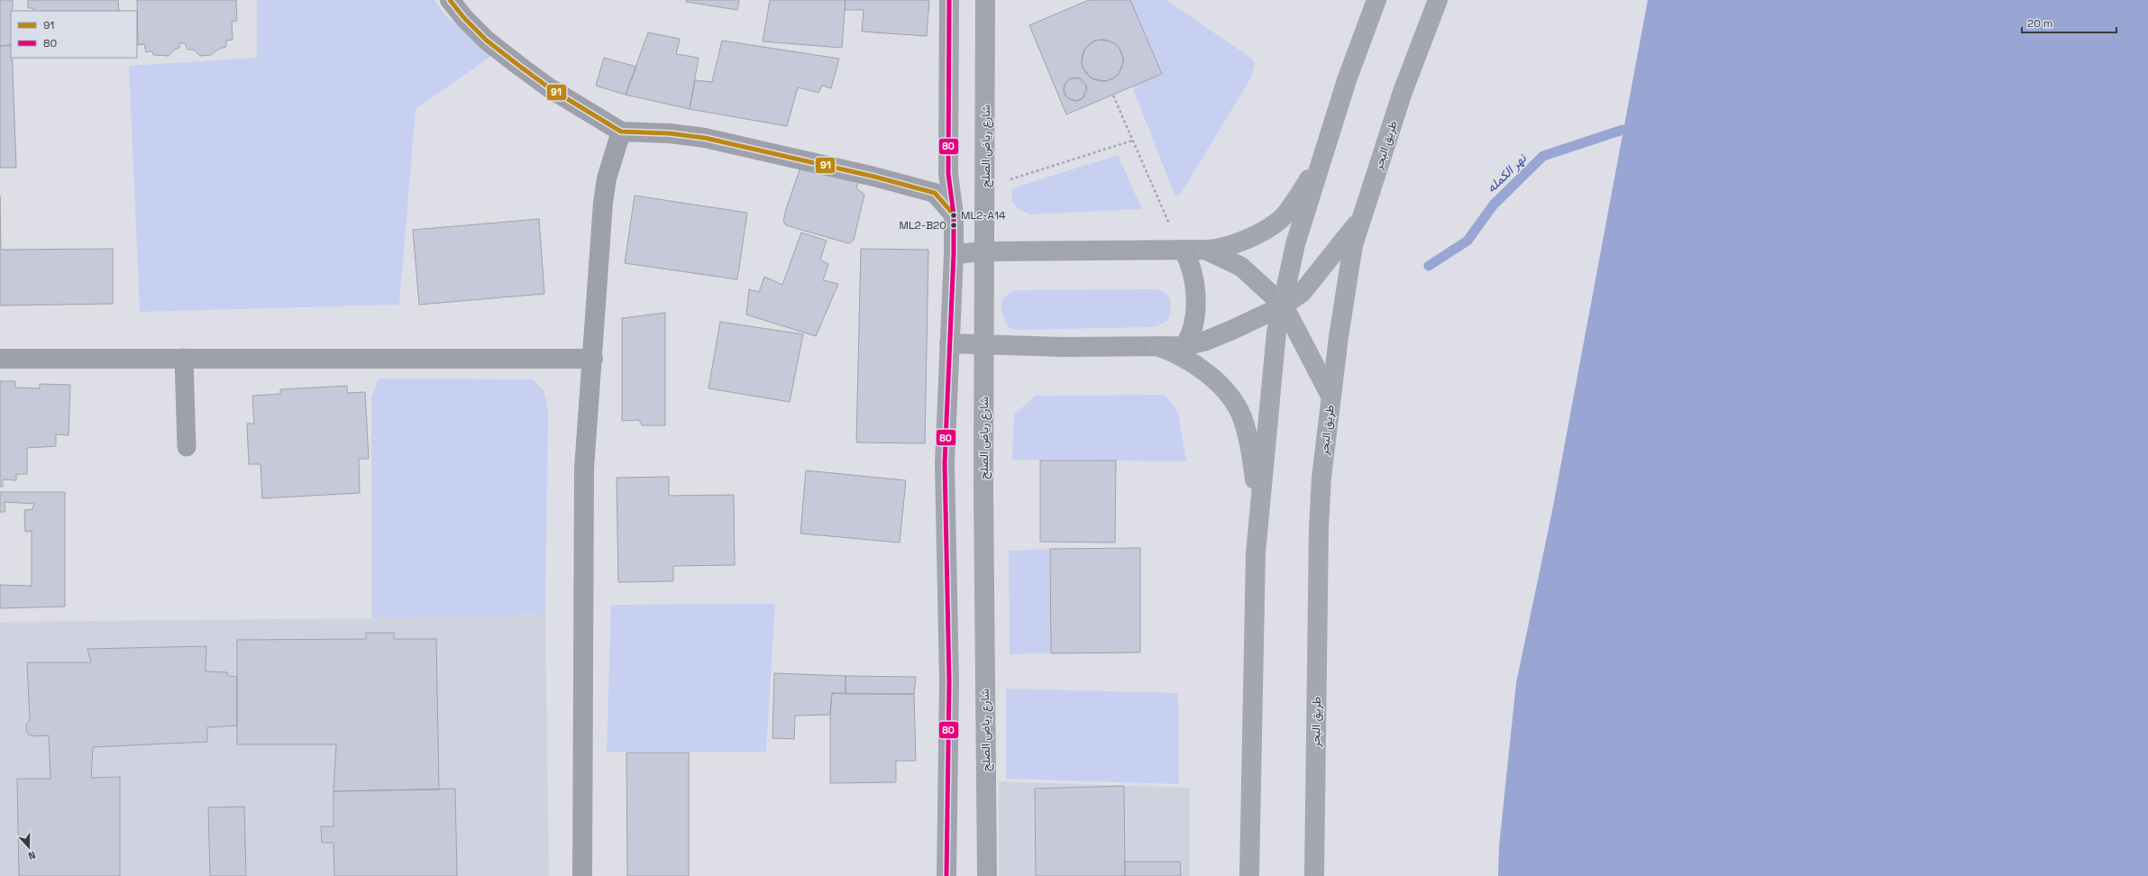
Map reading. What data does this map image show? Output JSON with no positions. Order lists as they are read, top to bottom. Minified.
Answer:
{"streets":{"highway":["طريق البحر"],"main road":["شارع رياض الصلح"]},"water":["نهر الكمله"],"places":["ML2-A14","ML2-B20"],"lines":["transit line 91","transit line 80"],"legend":["91","80"],"scale_bar":"20 m","north":"bottom"}
